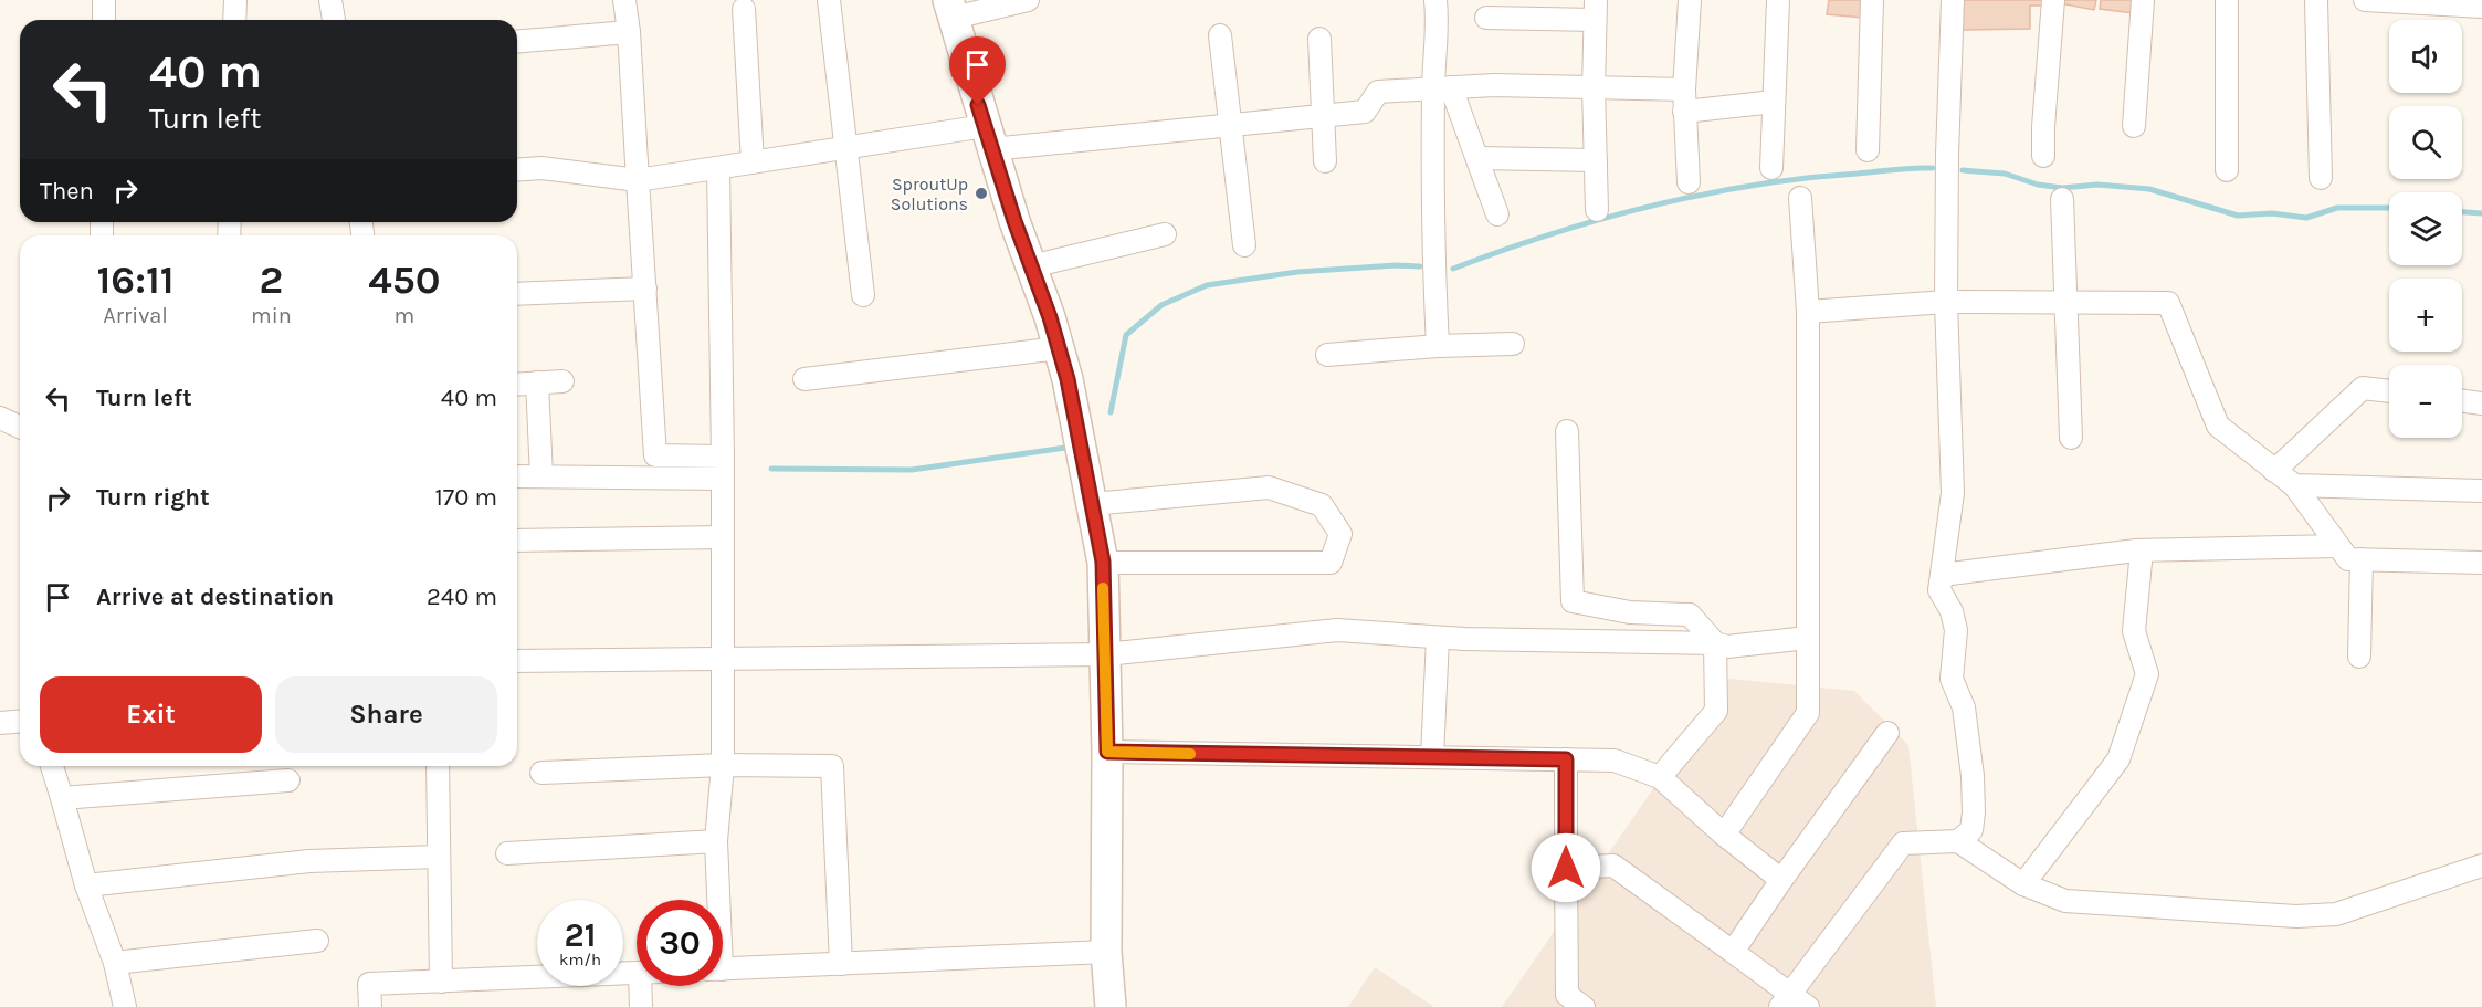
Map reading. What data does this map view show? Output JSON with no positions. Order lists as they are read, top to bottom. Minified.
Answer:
{"places":["SproutUp Solutions"],"page":{"map_buttons":["+","−"],"turn":["40 m","Turn left"],"then":"Then","eta":["16:11","Arrival","2","min","450","m"],"list":[{"name":"Turn left","value":"40 m"},{"name":"Turn right","value":"170 m"},{"name":"Arrive at destination","value":"240 m"}],"buttons":["Exit","Share"],"speed":"21 km/h","limit":"30"}}
